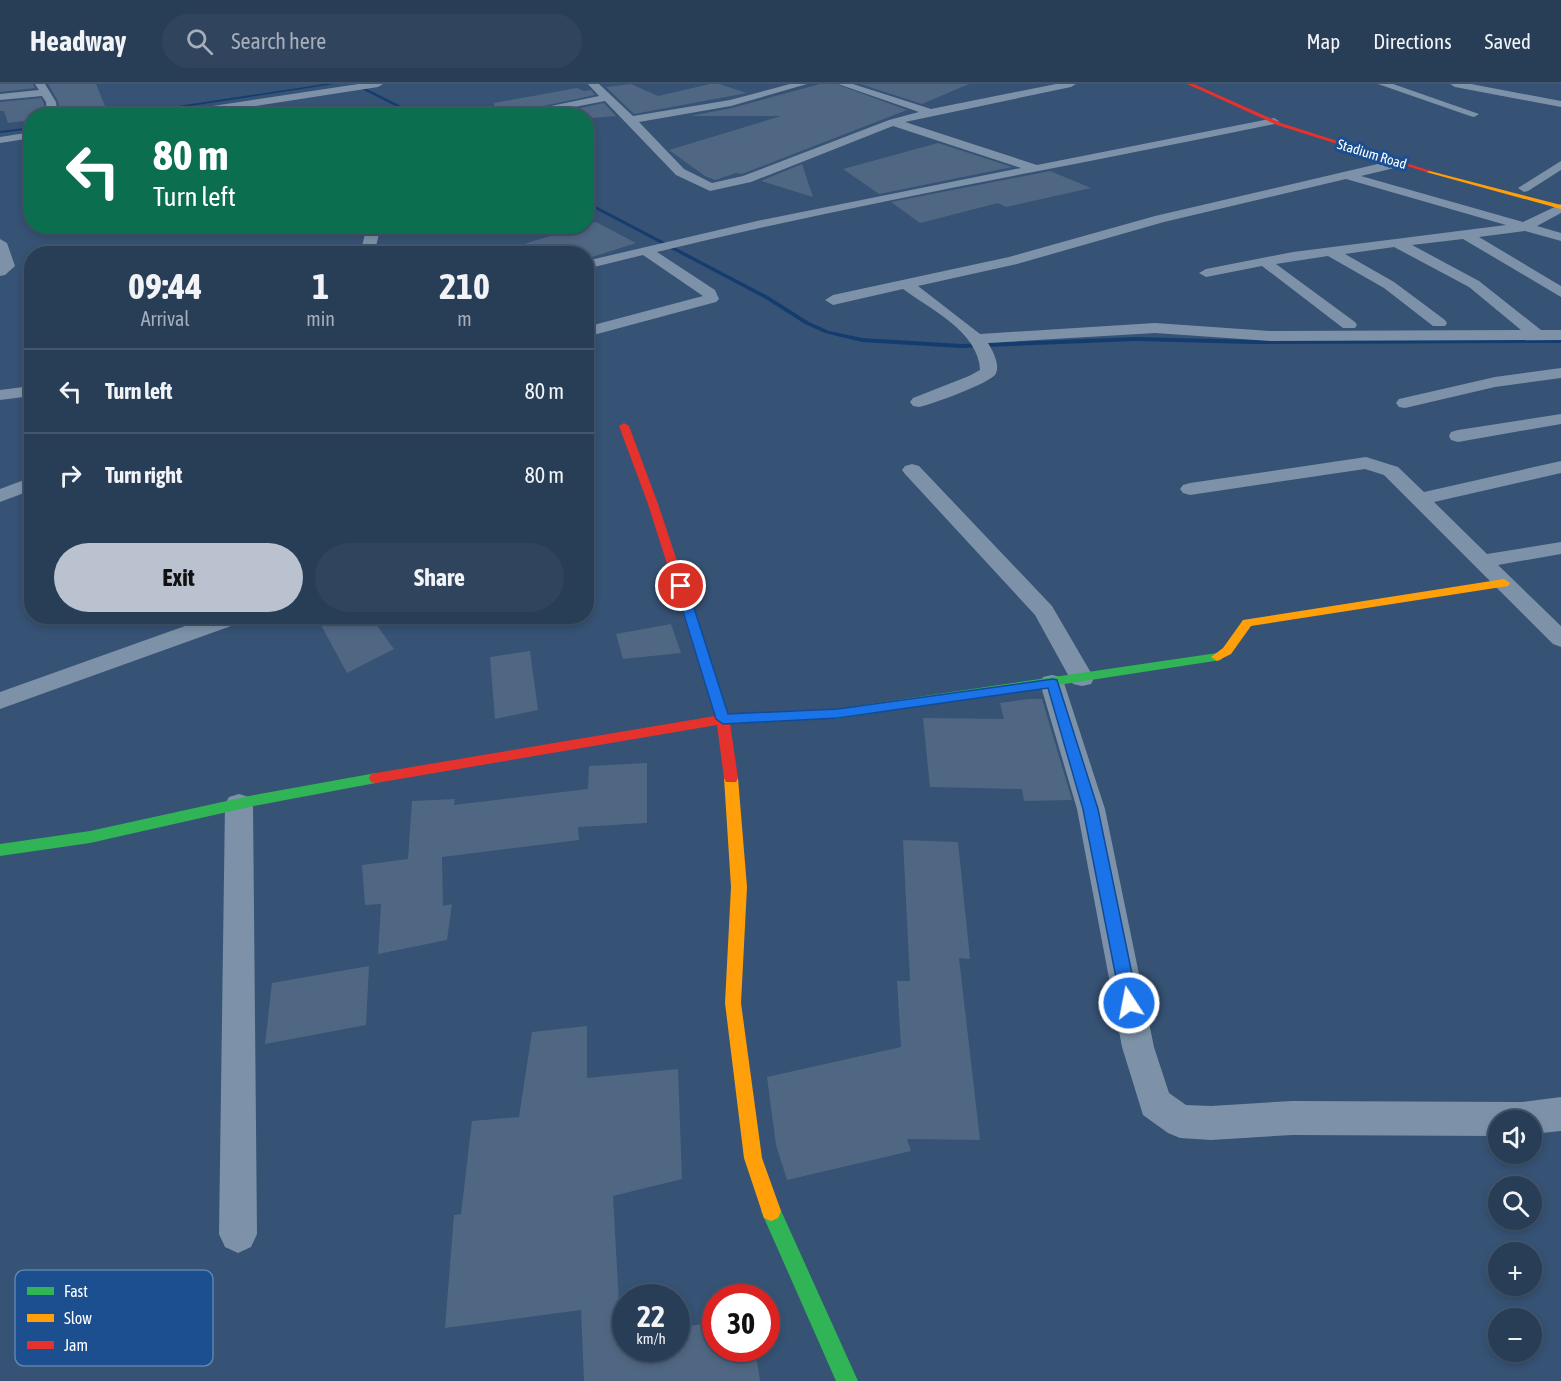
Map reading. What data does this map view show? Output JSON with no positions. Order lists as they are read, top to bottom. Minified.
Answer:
{"streets":{"street":["Stadium Road"]},"legend":["Fast","Slow","Jam"],"page":{"header":"Headway","search":"Search here","nav":["Map","Directions","Saved"],"turn":["80 m","Turn left"],"eta":["09:44","Arrival","1","min","210","m"],"list":[{"name":"Turn left","value":"80 m"},{"name":"Turn right","value":"80 m"}],"buttons":["Exit","Share"],"map_buttons":["+","−"],"speed":"22 km/h","limit":"30"}}
